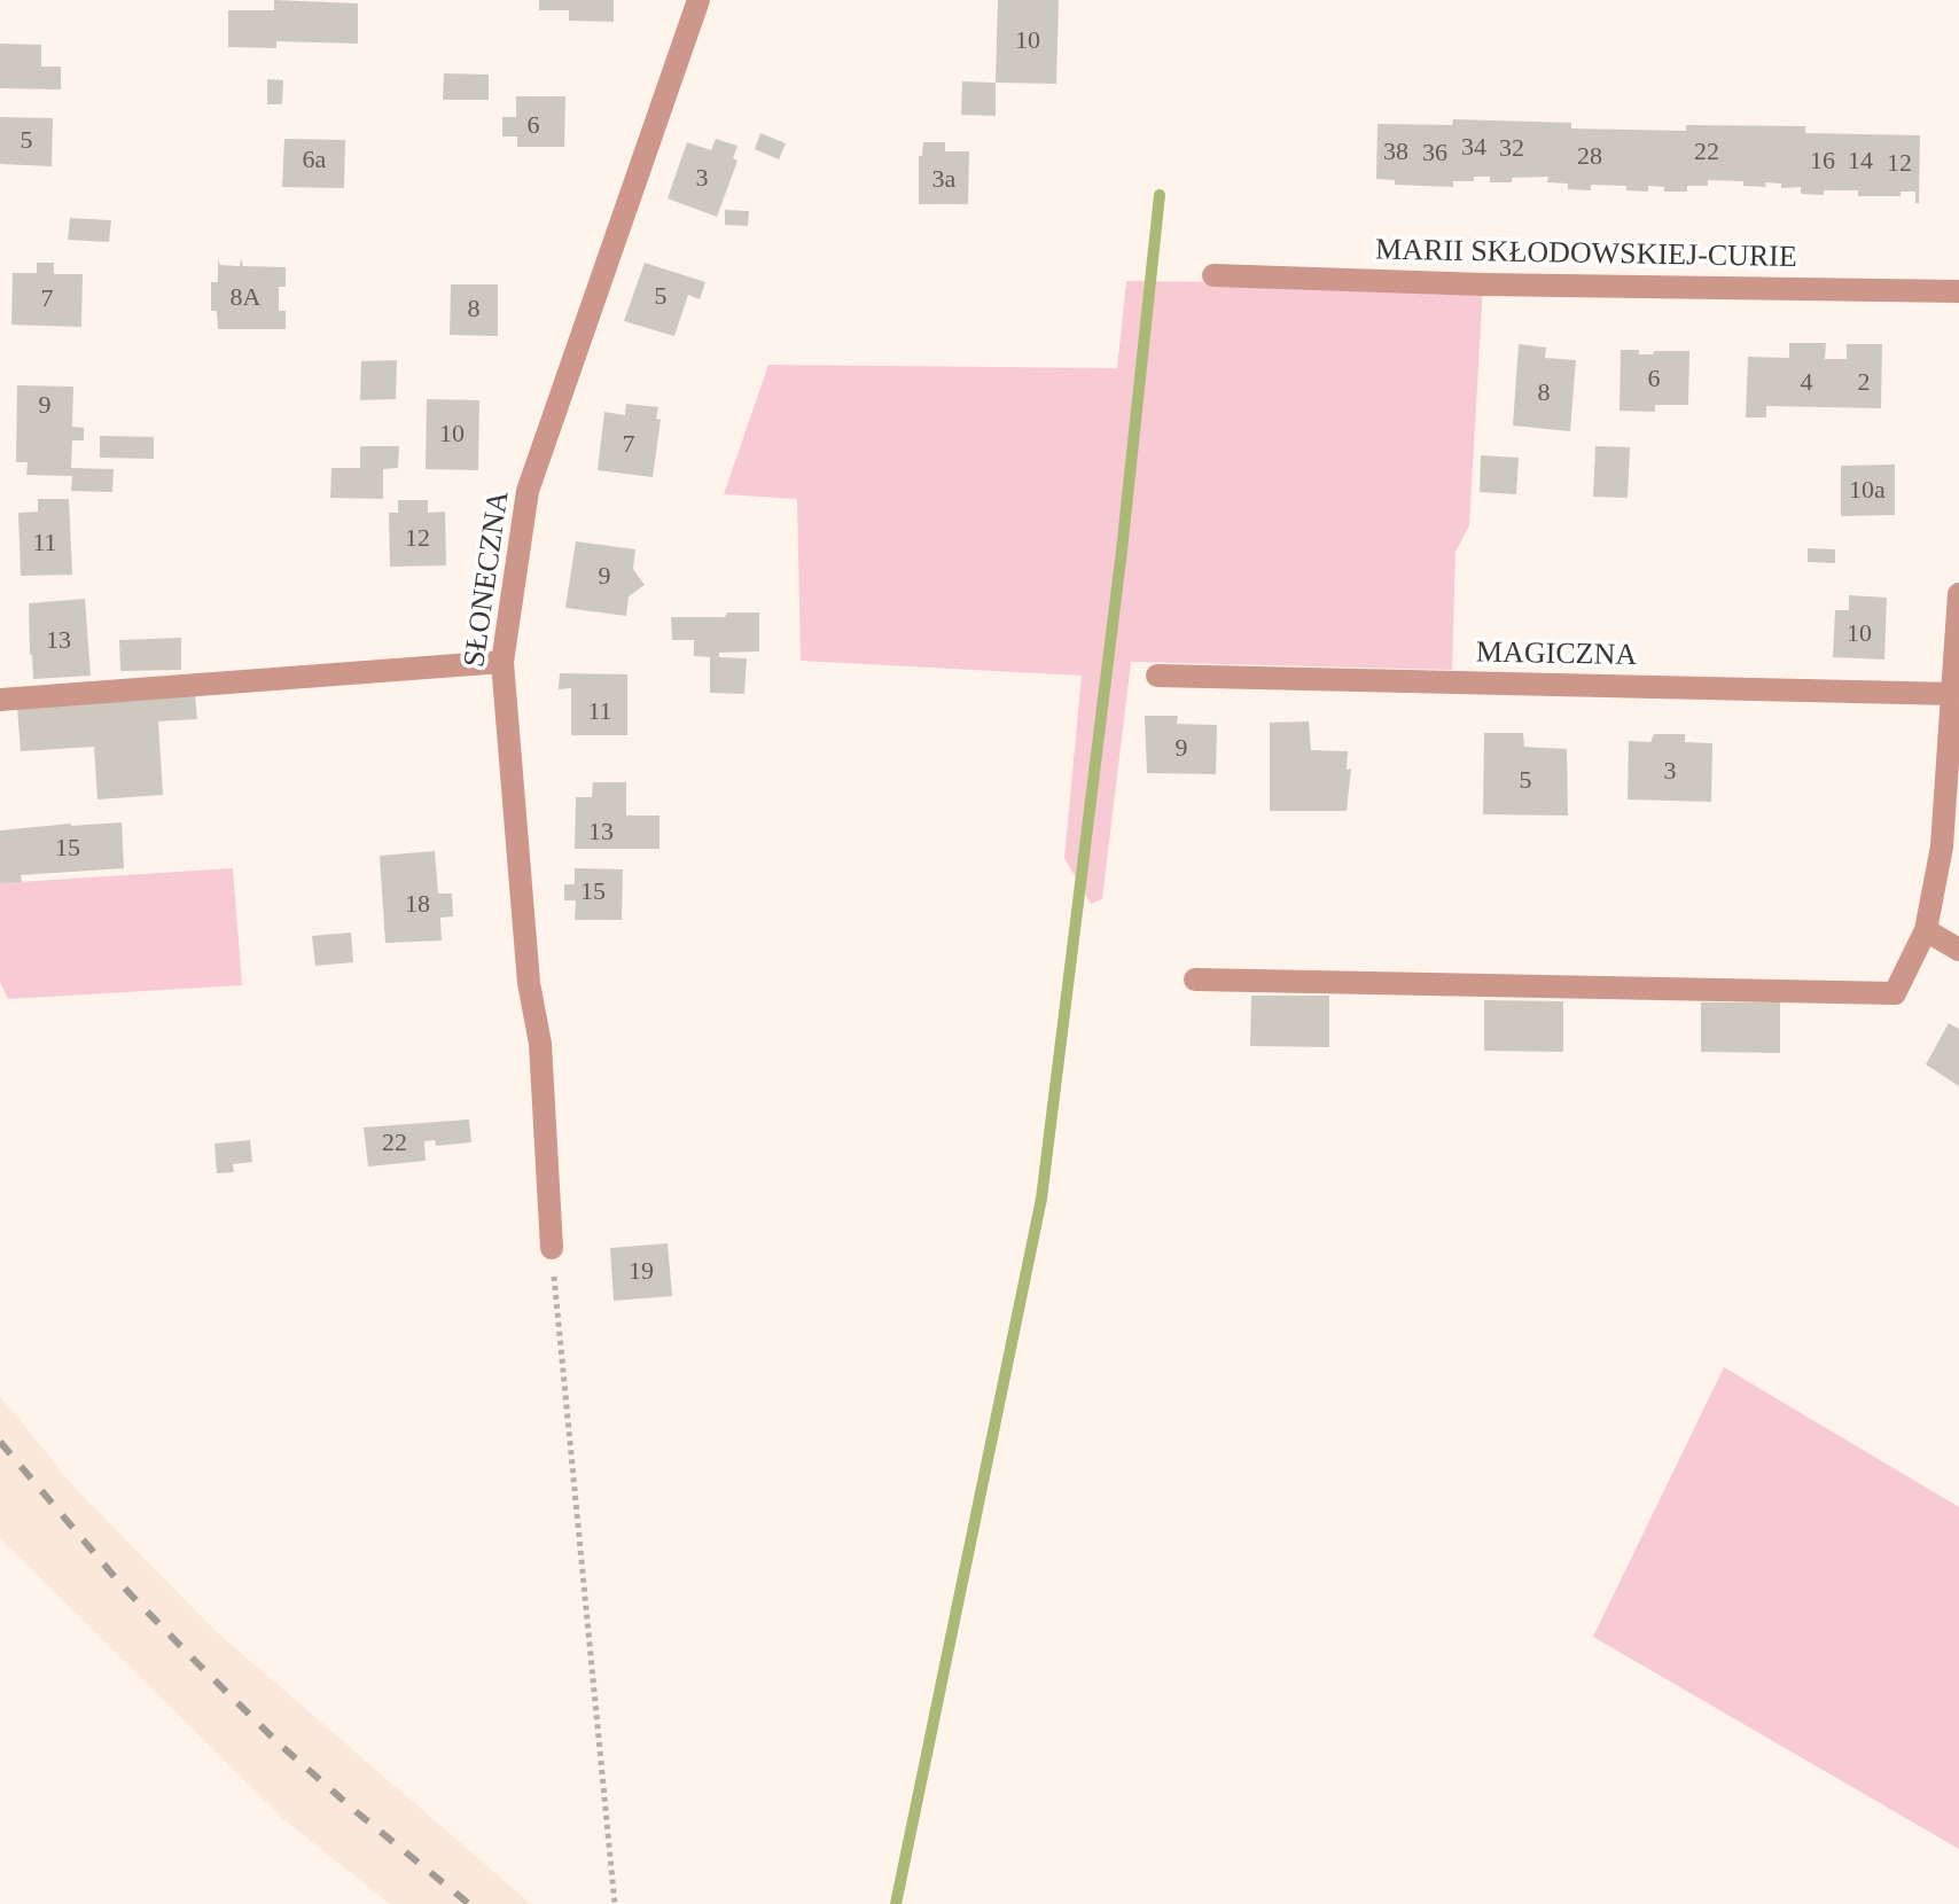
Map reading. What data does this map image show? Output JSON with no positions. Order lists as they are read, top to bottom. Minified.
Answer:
{"streets":{"street":["MARII SKŁODOWSKIEJ-CURIE","SŁONECZNA","MAGICZNA"]},"house_numbers":["10","6","5","34","32","38","22","36","28","6a","16","14","12","3","3a","5","8A","7","8","6","4","2","8","9","10","7","10a","12","11","9","10","13","11","9","3","5","13","15","15","18","22","19"]}
